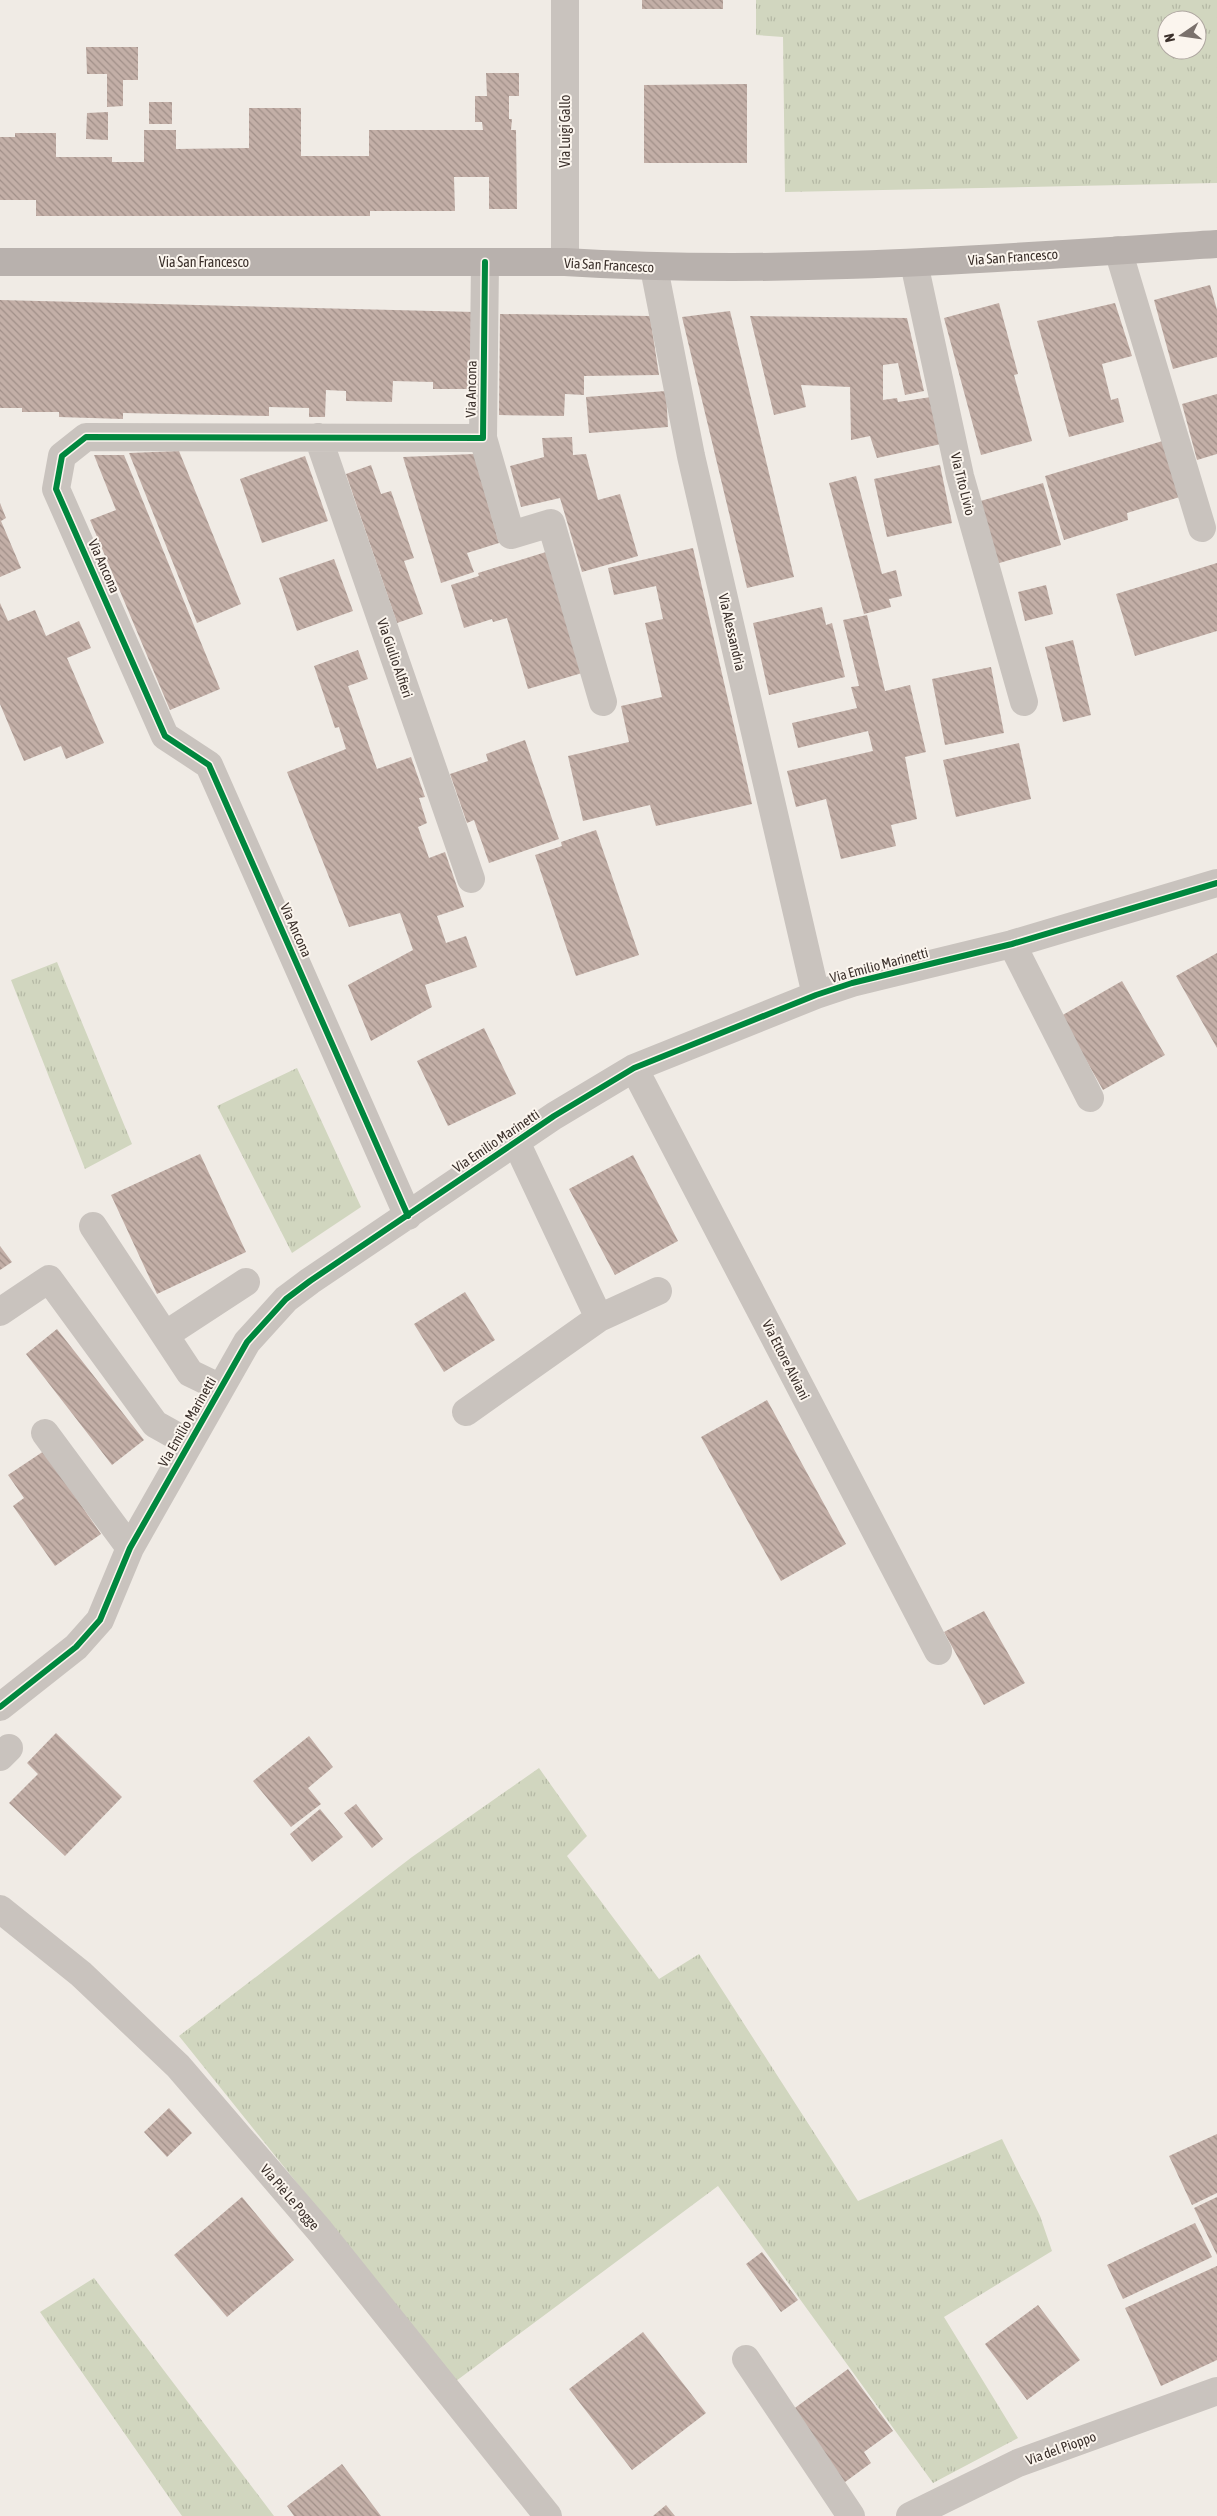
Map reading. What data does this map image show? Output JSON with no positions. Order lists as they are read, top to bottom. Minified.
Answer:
{"streets":{"main road":["Via San Francesco"],"street":["Via Luigi Gallo","Via Ancona","Via Tito Livio","Via Alessandria","Via Giulio Alfieri","Via Emilio Marinetti","Via Ettore Alviani","Via Piè Le Pogge","Via del Pioppo"]},"crossings":[["Via Luigi Gallo","Via San Francesco"],["Via San Francesco","Via Ancona"],["Via San Francesco","Via Tito Livio"],["Via San Francesco","Via Alessandria"],["Via Ancona","Via Giulio Alfieri"],["Via Ancona","Via Emilio Marinetti"],["Via Alessandria","Via Emilio Marinetti"],["Via Emilio Marinetti","Via Ettore Alviani"]],"north":"left"}
